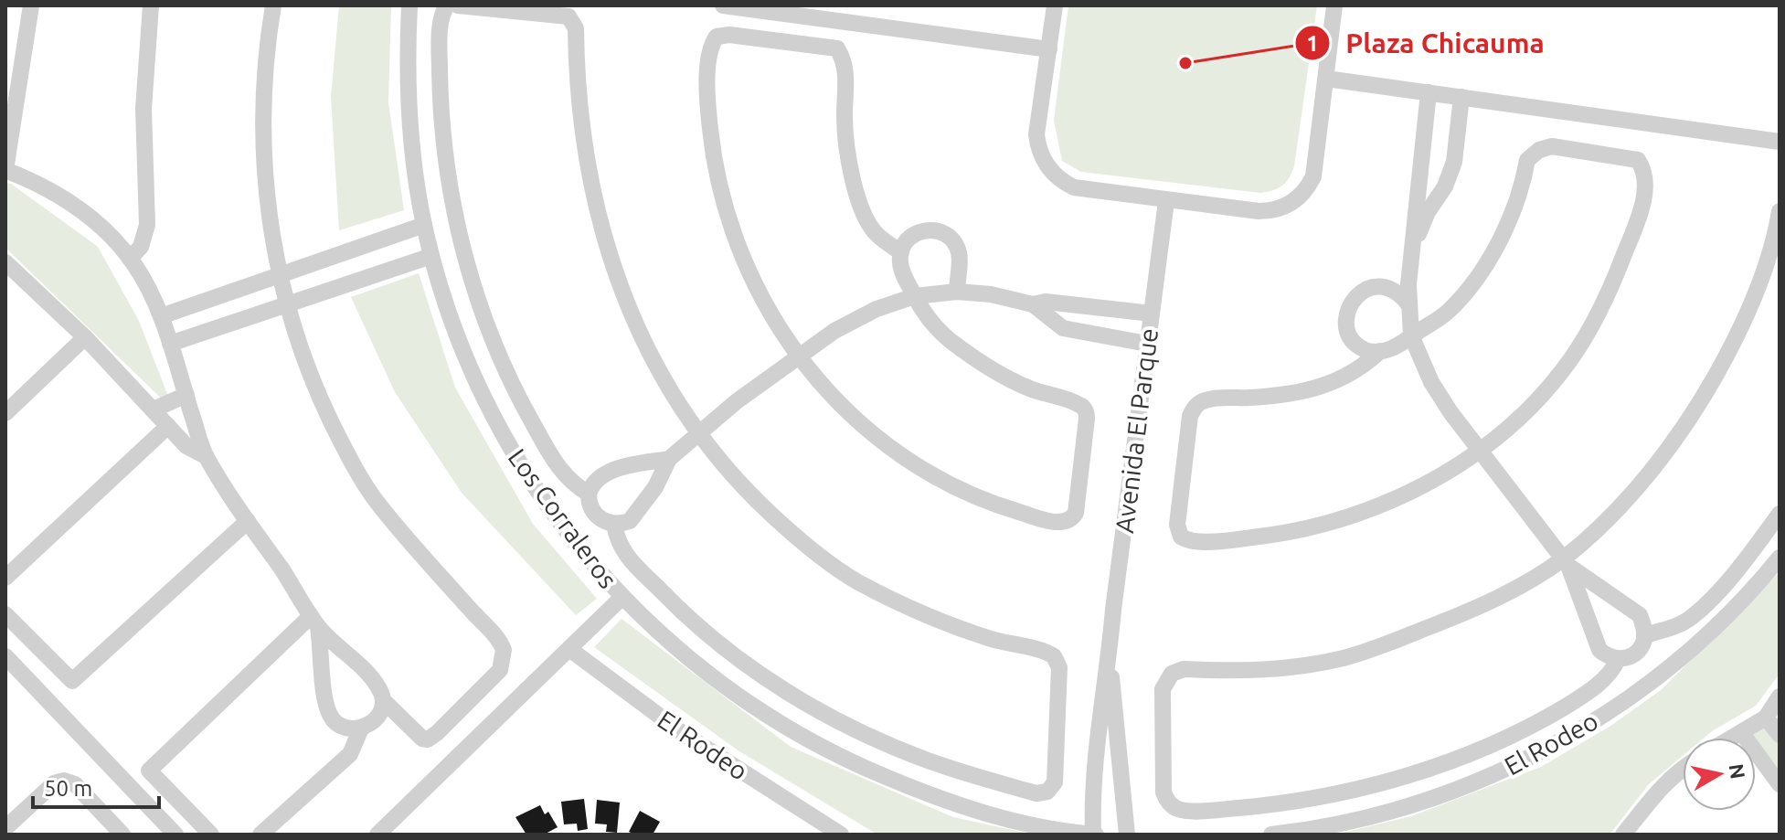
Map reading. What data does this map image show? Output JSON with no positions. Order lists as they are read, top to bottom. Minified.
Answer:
{"streets":{"street":["Avenida El Parque","Los Corraleros","El Rodeo"]},"crossings":[["Avenida El Parque","Los Corraleros"]],"places":["Plaza Chicauma"],"scale_bar":"50 m","north":"right"}
